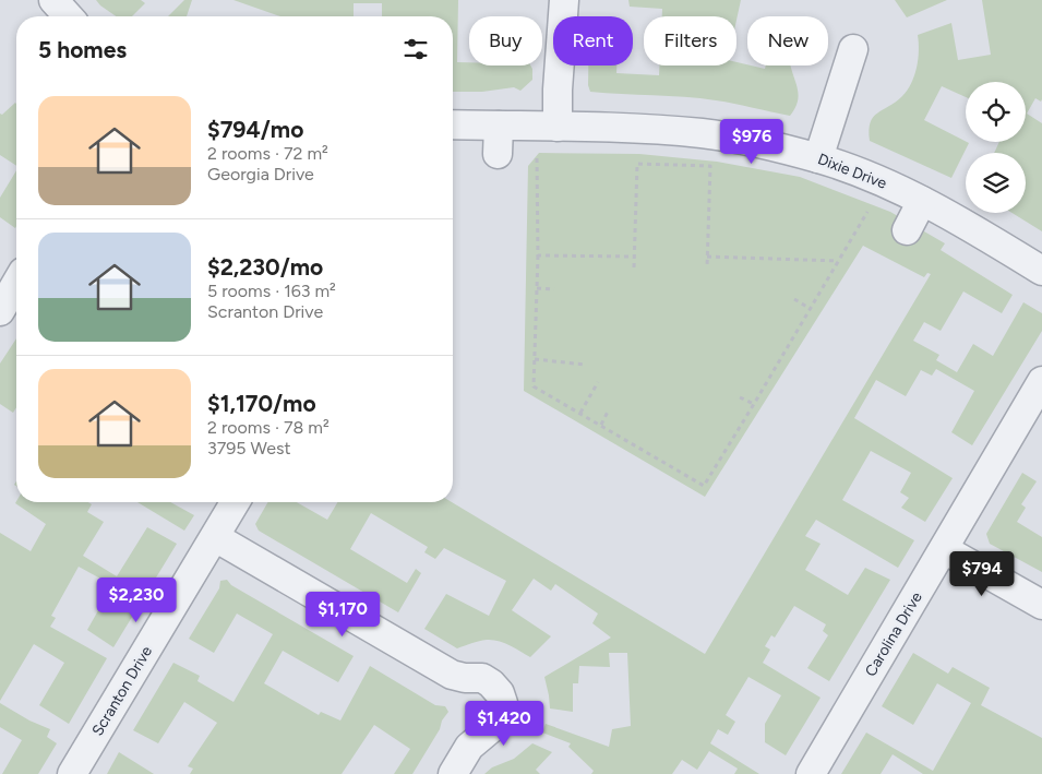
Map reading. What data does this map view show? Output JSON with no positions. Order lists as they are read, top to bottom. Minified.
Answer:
{"streets":{"street":["Dixie Drive","Carolina Drive","Scranton Drive"]},"page":{"chip":["Buy","Rent","Filters","New"],"heading":"5 homes","list":[{"name":"$794/mo","note":"2 rooms · 72 m² · Georgia Drive"},{"name":"$2,230/mo","note":"5 rooms · 163 m² · Scranton Drive"},{"name":"$1,170/mo","note":"2 rooms · 78 m² · 3795 West"}],"price":["$976","$794","$2,230","$1,170","$1,420"]}}
